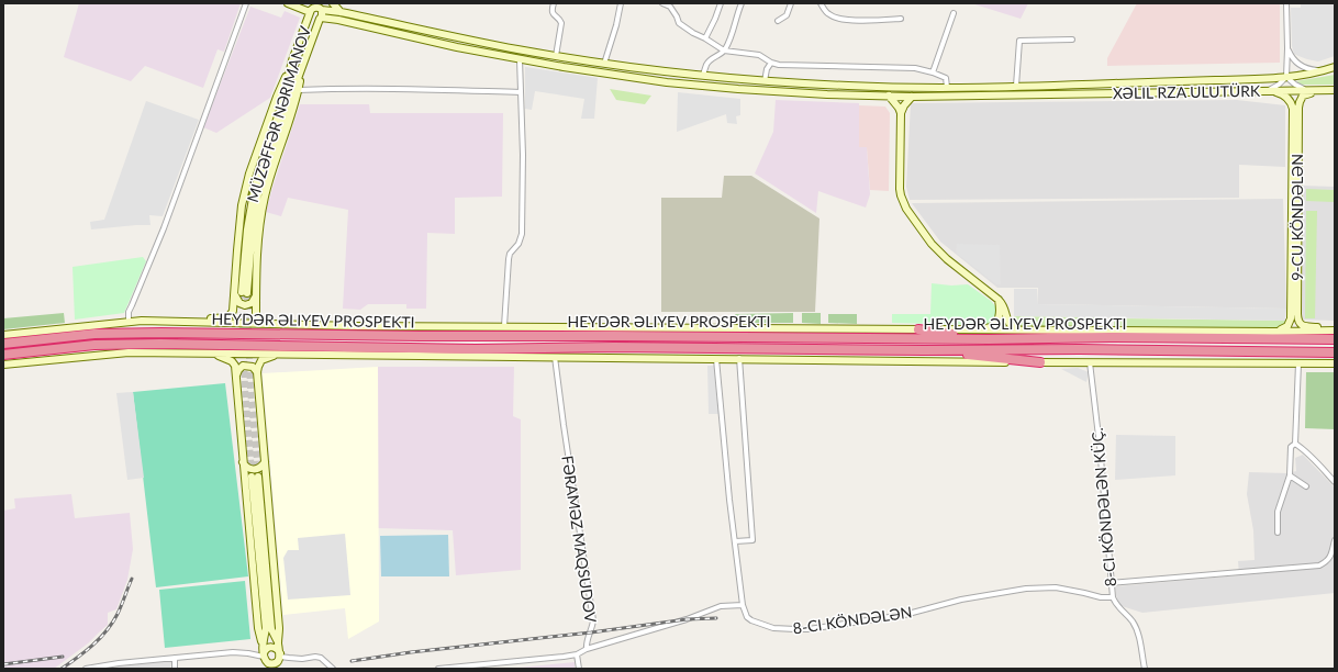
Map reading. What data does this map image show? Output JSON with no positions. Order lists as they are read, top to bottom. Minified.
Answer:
{"streets":{"highway":["HEYDƏR ƏLIYEV PROSPEKTI"],"main road":["XƏLIL RZA ULUTÜRK","MÜZƏFFƏR NƏRIMANOV","9-CU KÖNDƏLƏN"],"street":["8-CI KÖNDƏLƏN KÜÇ.","FƏRAMƏZ MAQSUDOV","8-CI KÖNDƏLƏN"]},"crossings":[["XƏLIL RZA ULUTÜRK","MÜZƏFFƏR NƏRIMANOV"],["XƏLIL RZA ULUTÜRK","9-CU KÖNDƏLƏN"],["8-CI KÖNDƏLƏN KÜÇ.","8-CI KÖNDƏLƏN"]]}
